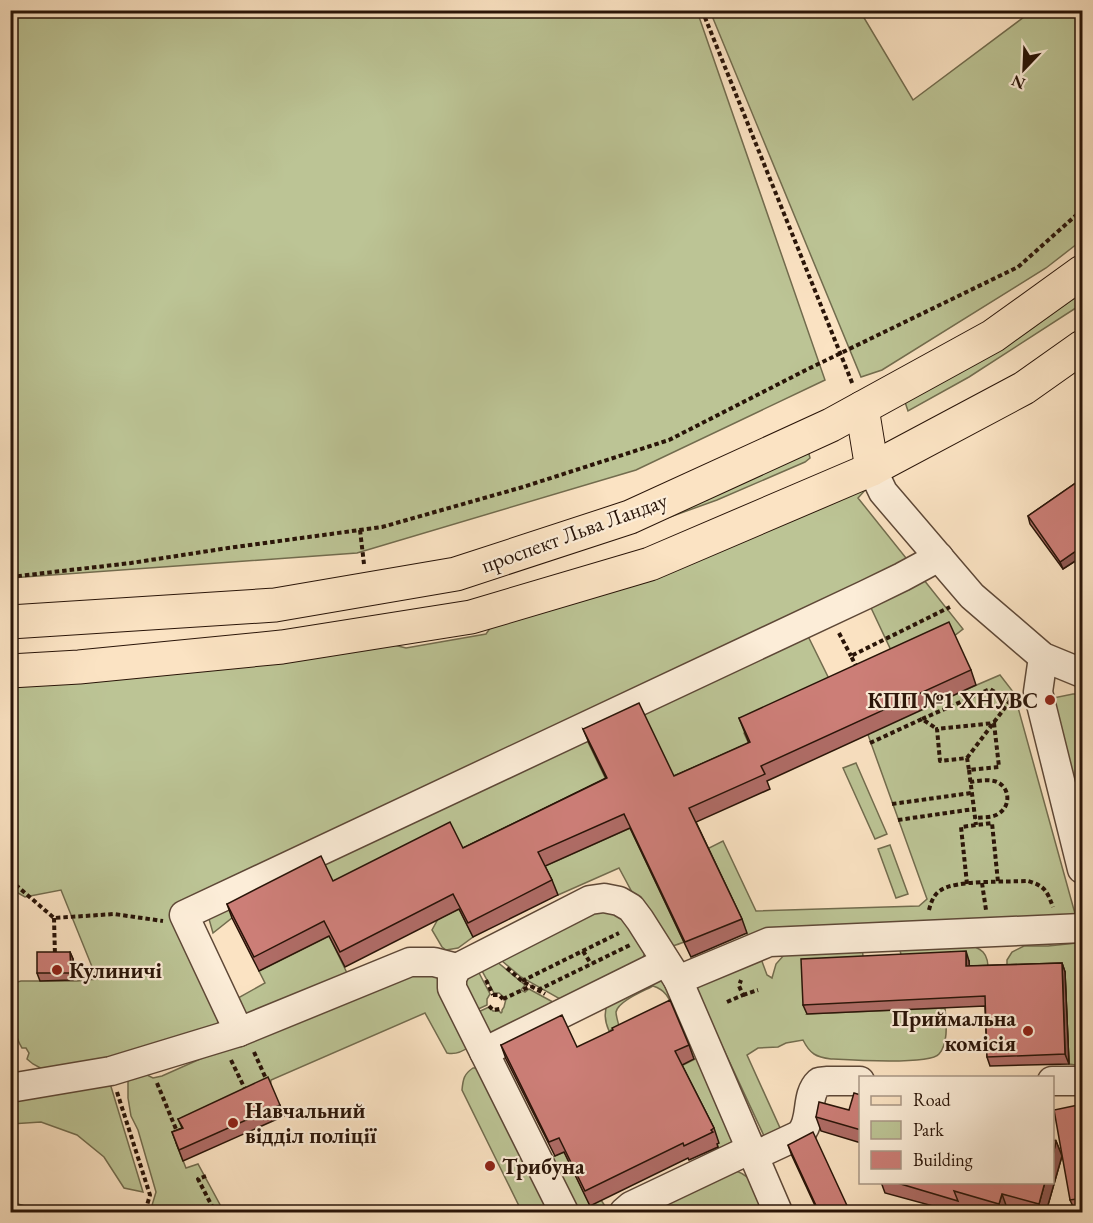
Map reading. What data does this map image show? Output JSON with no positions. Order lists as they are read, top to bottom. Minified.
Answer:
{"streets":{"main road":["проспект Льва Ландау"]},"places":["КПП №1 ХНУВС","Кулиничі","Приймальна комісія","Навчальний відділ поліції","Трибуна"],"legend":["Road","Park","Building"],"north":"bottom left"}
